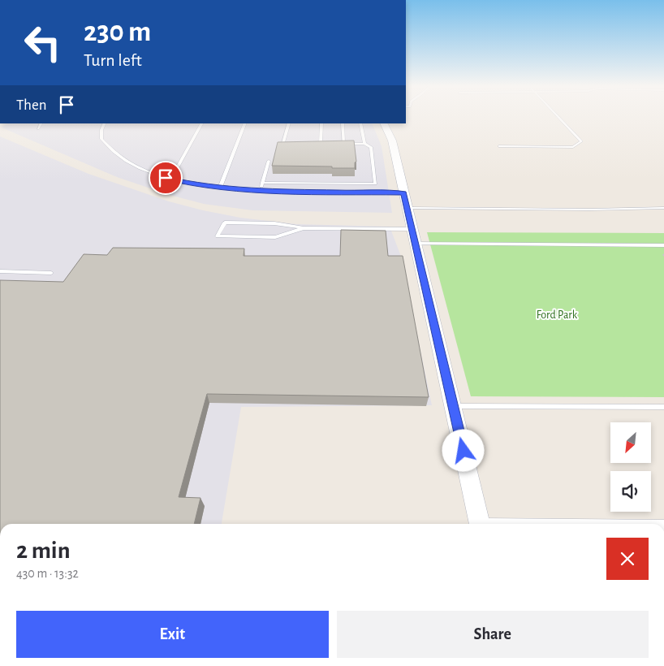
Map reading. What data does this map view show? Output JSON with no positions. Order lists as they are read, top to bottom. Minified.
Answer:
{"parks":["Ford Park"],"north":"bottom left","page":{"turn":["230 m","Turn left"],"then":"Then","heading":["2 min","430 m · 13:32"],"buttons":["Exit","Share"]}}
